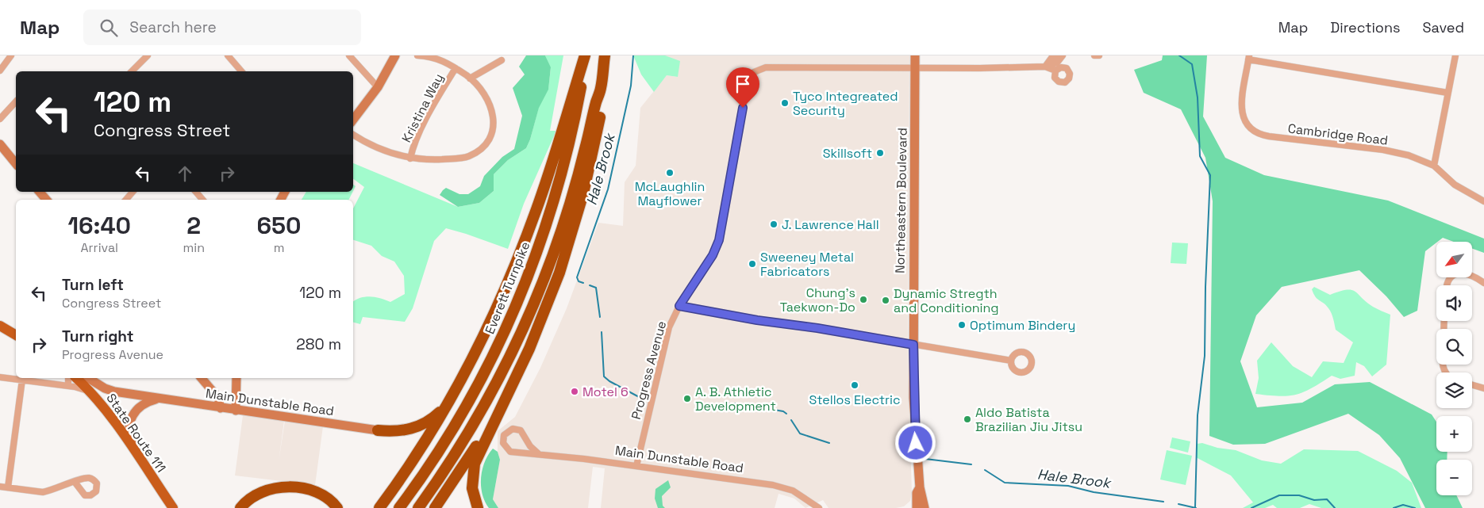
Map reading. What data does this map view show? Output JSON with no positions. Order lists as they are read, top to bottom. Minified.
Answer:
{"streets":{"highway":["Everett Turnpike"],"main road":["State Route 111"],"street":["Kristina Way","Cambridge Road","Northeastern Boulevard","Progress Avenue","Main Dunstable Road"]},"crossings":[["Northeastern Boulevard","Progress Avenue"],["Progress Avenue","Main Dunstable Road"]],"water":["Hale Brook"],"places":["Tyco Integreated Security","Skillsoft","McLaughlin Mayflower","J. Lawrence Hall","Sweeney Metal Fabricators","Chung's Taekwon-Do","Dynamic Stregth and Conditioning","Optimum Bindery","Stellos Electric","Motel 6","A. B. Athletic Development","Aldo Batista Brazilian Jiu Jitsu"],"north":"bottom left","page":{"header":"Map","search":"Search here","nav":["Map","Directions","Saved"],"turn":["120 m","Congress Street"],"eta":["16:40","Arrival","2","min","650","m"],"map_buttons":["+","−"],"list":[{"name":"Turn left","note":"Congress Street","value":"120 m"},{"name":"Turn right","note":"Progress Avenue","value":"280 m"}]}}
